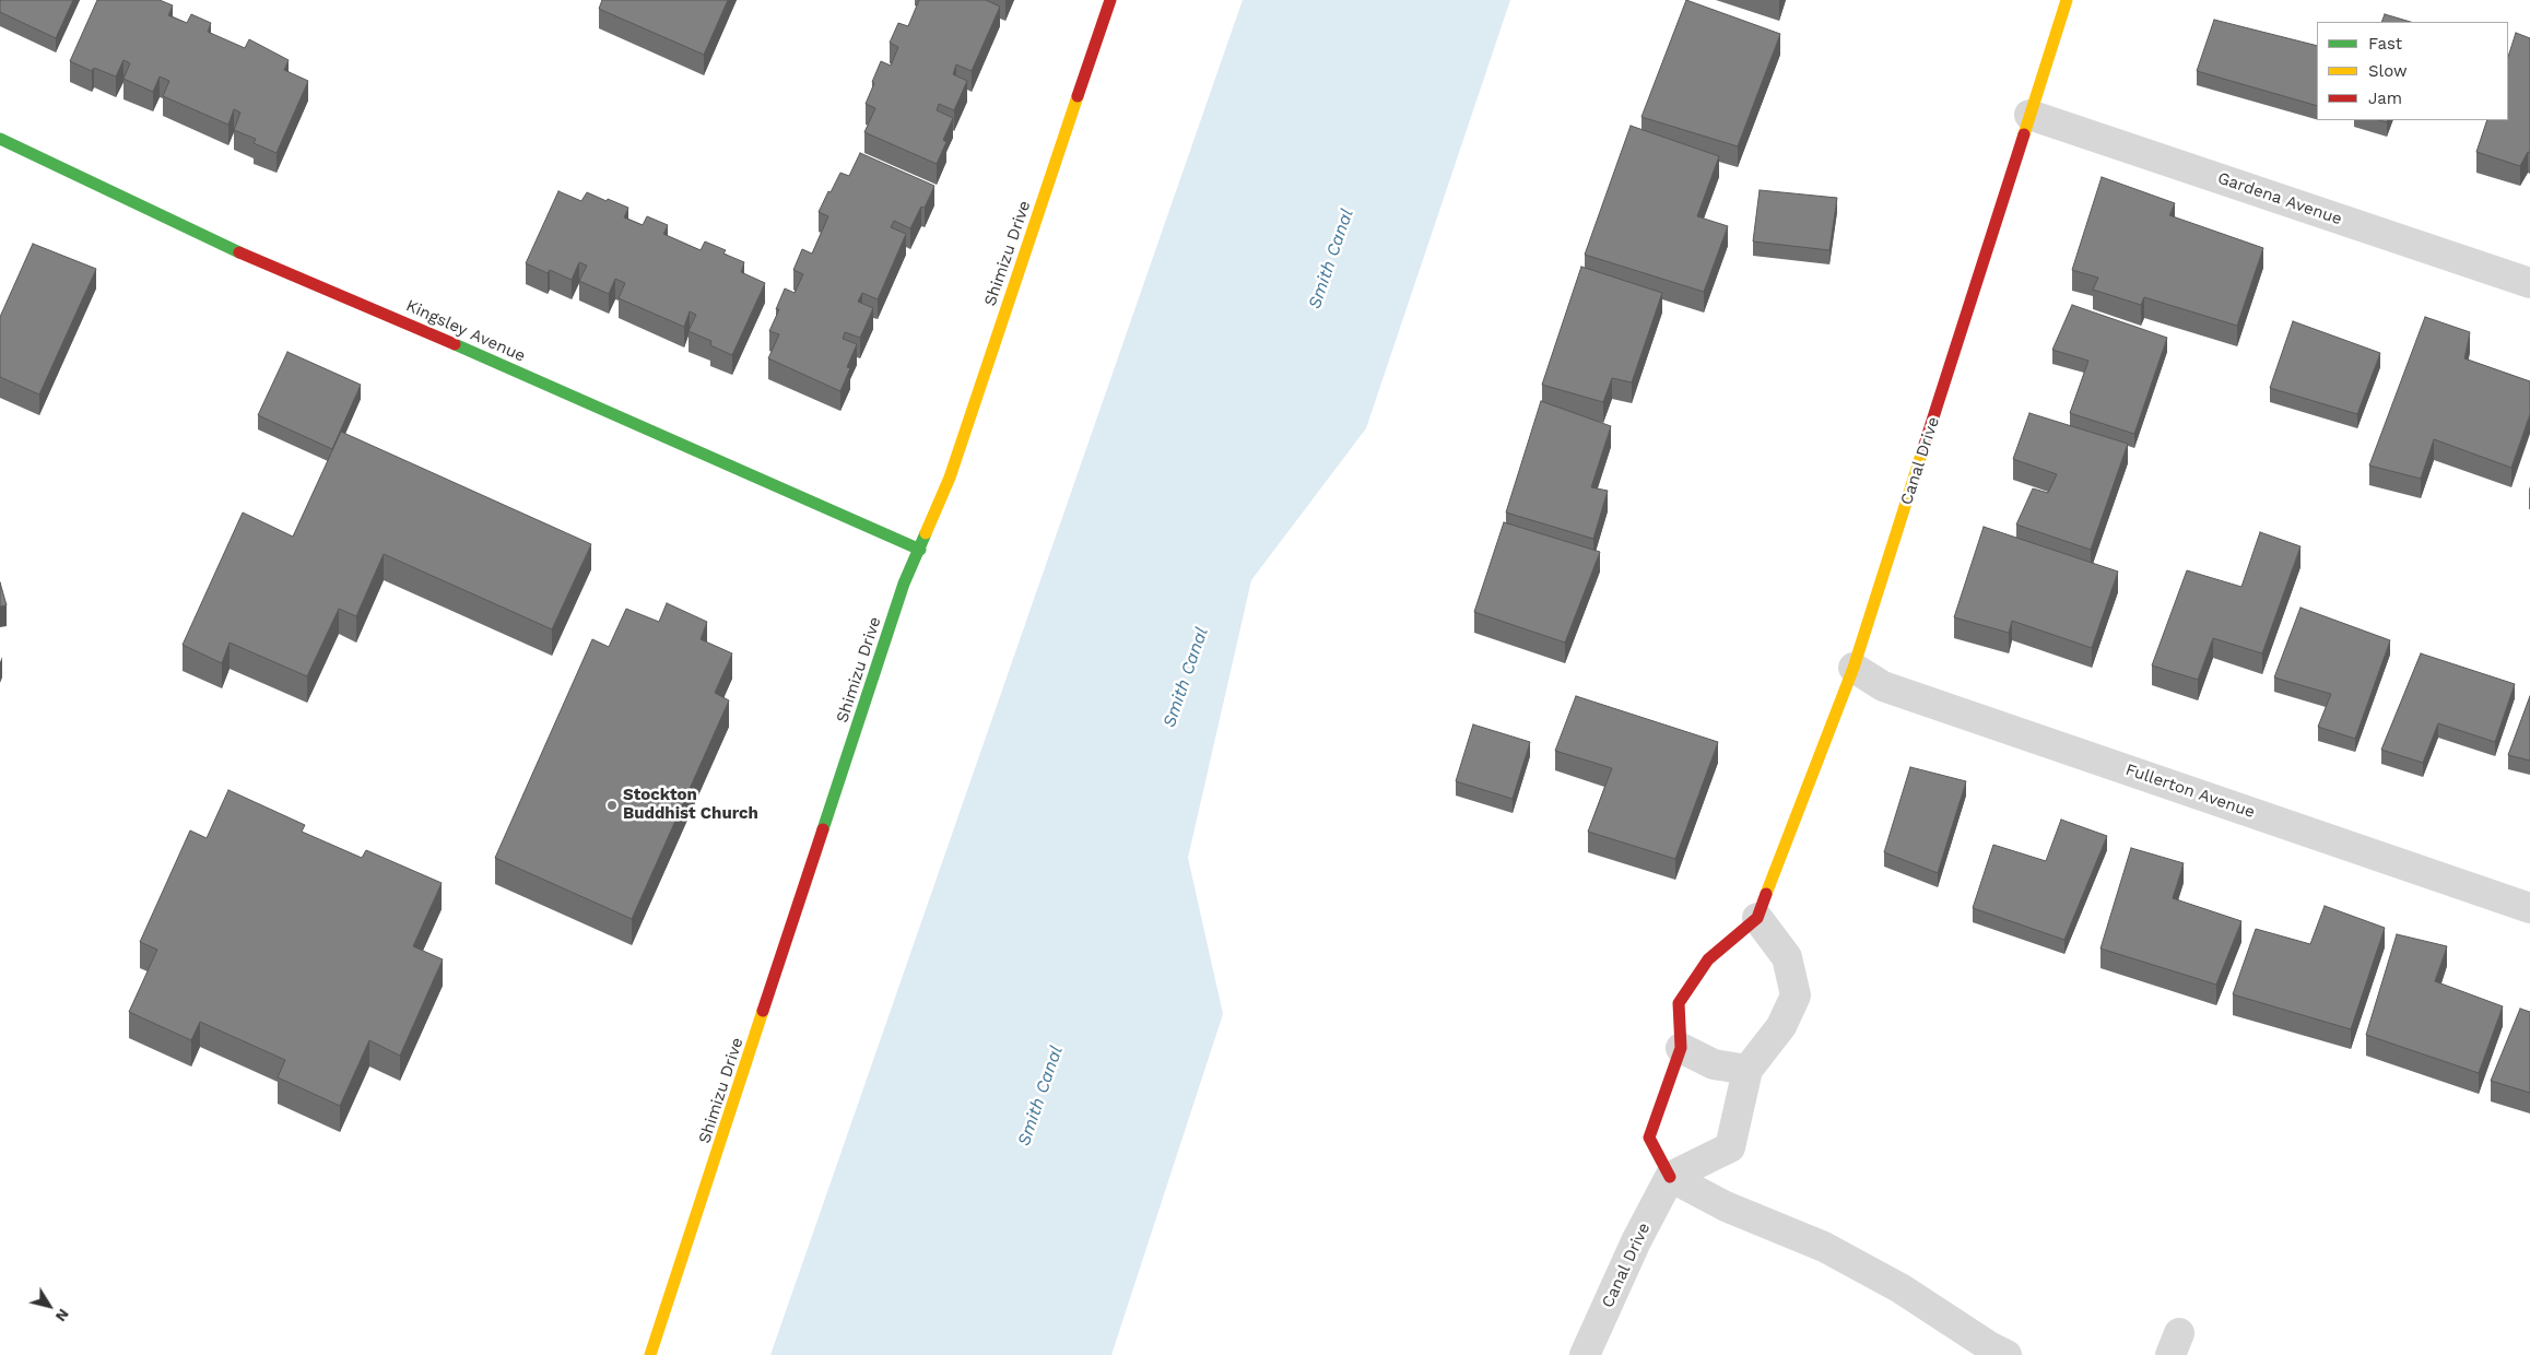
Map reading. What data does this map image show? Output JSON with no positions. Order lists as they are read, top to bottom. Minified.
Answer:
{"streets":{"street":["Gardena Avenue","Shimizu Drive","Kingsley Avenue","Canal Drive","Fullerton Avenue"]},"crossings":[["Gardena Avenue","Canal Drive"],["Shimizu Drive","Kingsley Avenue"],["Canal Drive","Fullerton Avenue"]],"water":["Smith Canal"],"places":["Stockton Buddhist Church"],"legend":["Fast","Slow","Jam"],"north":"bottom right"}
